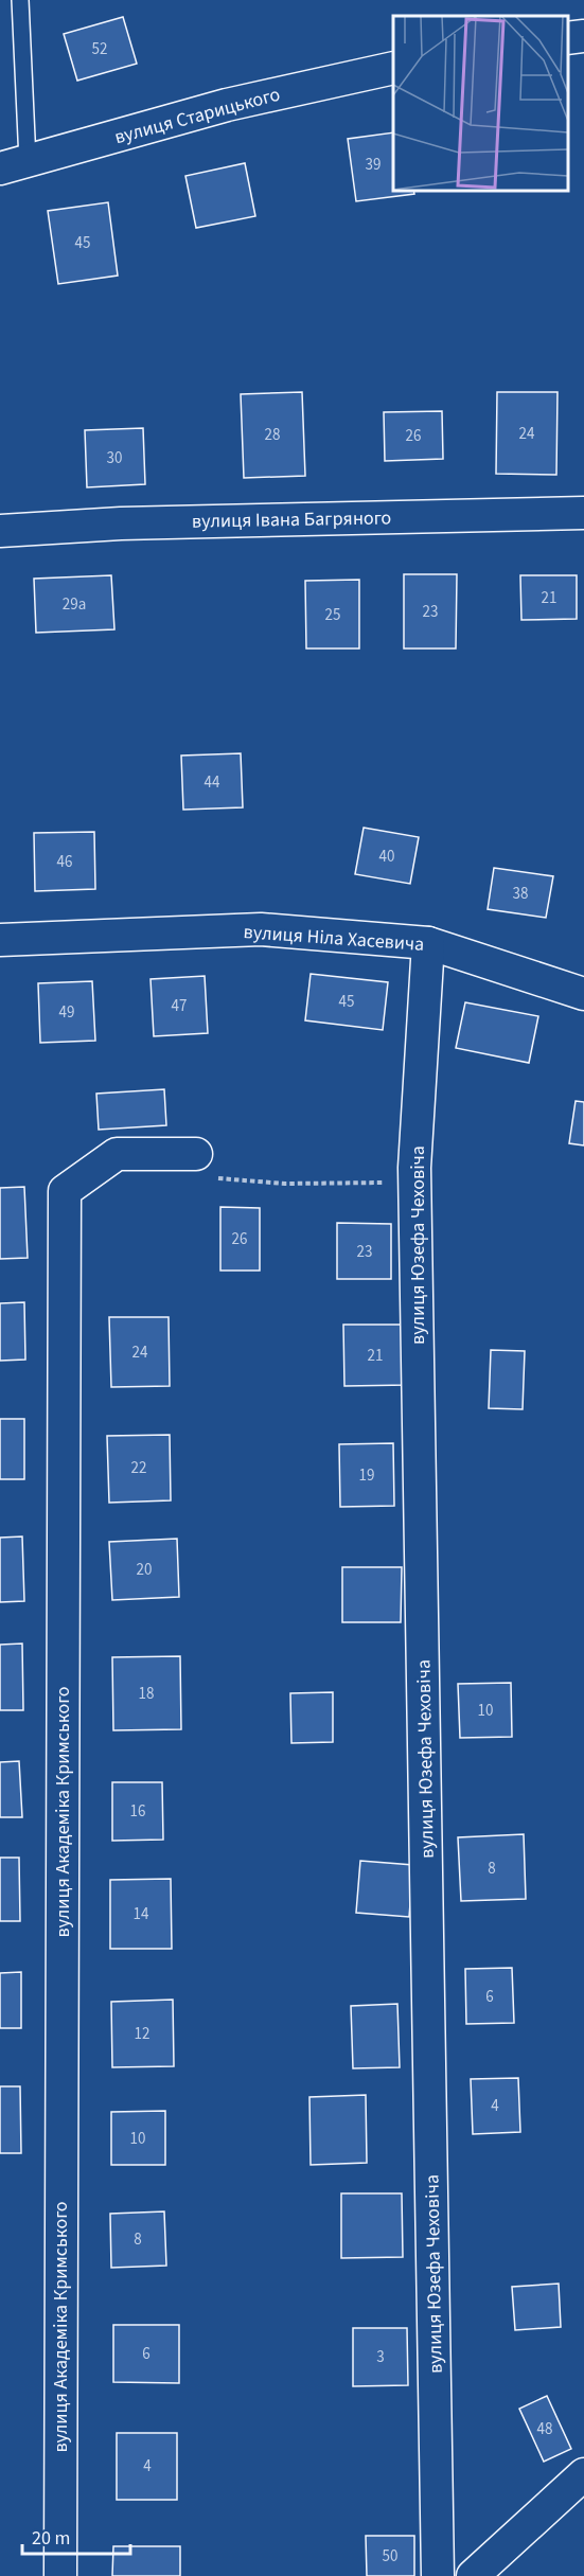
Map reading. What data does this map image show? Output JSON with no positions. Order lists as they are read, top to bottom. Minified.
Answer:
{"streets":{"street":["вулиця Старицького","вулиця Івана Багряного","вулиця Ніла Хасевича","вулиця Юзефа Чеховіча","вулиця Академіка Кримського"]},"crossings":[["вулиця Ніла Хасевича","вулиця Юзефа Чеховіча"]],"house_numbers":["52","39","45","24","28","26","30","21","29а","23","25","44","40","46","38","45","47","49","26","23","24","21","22","19","20","18","10","16","8","14","6","12","4","10","8","6","3","48","4","50"],"scale_bar":"20 m"}
